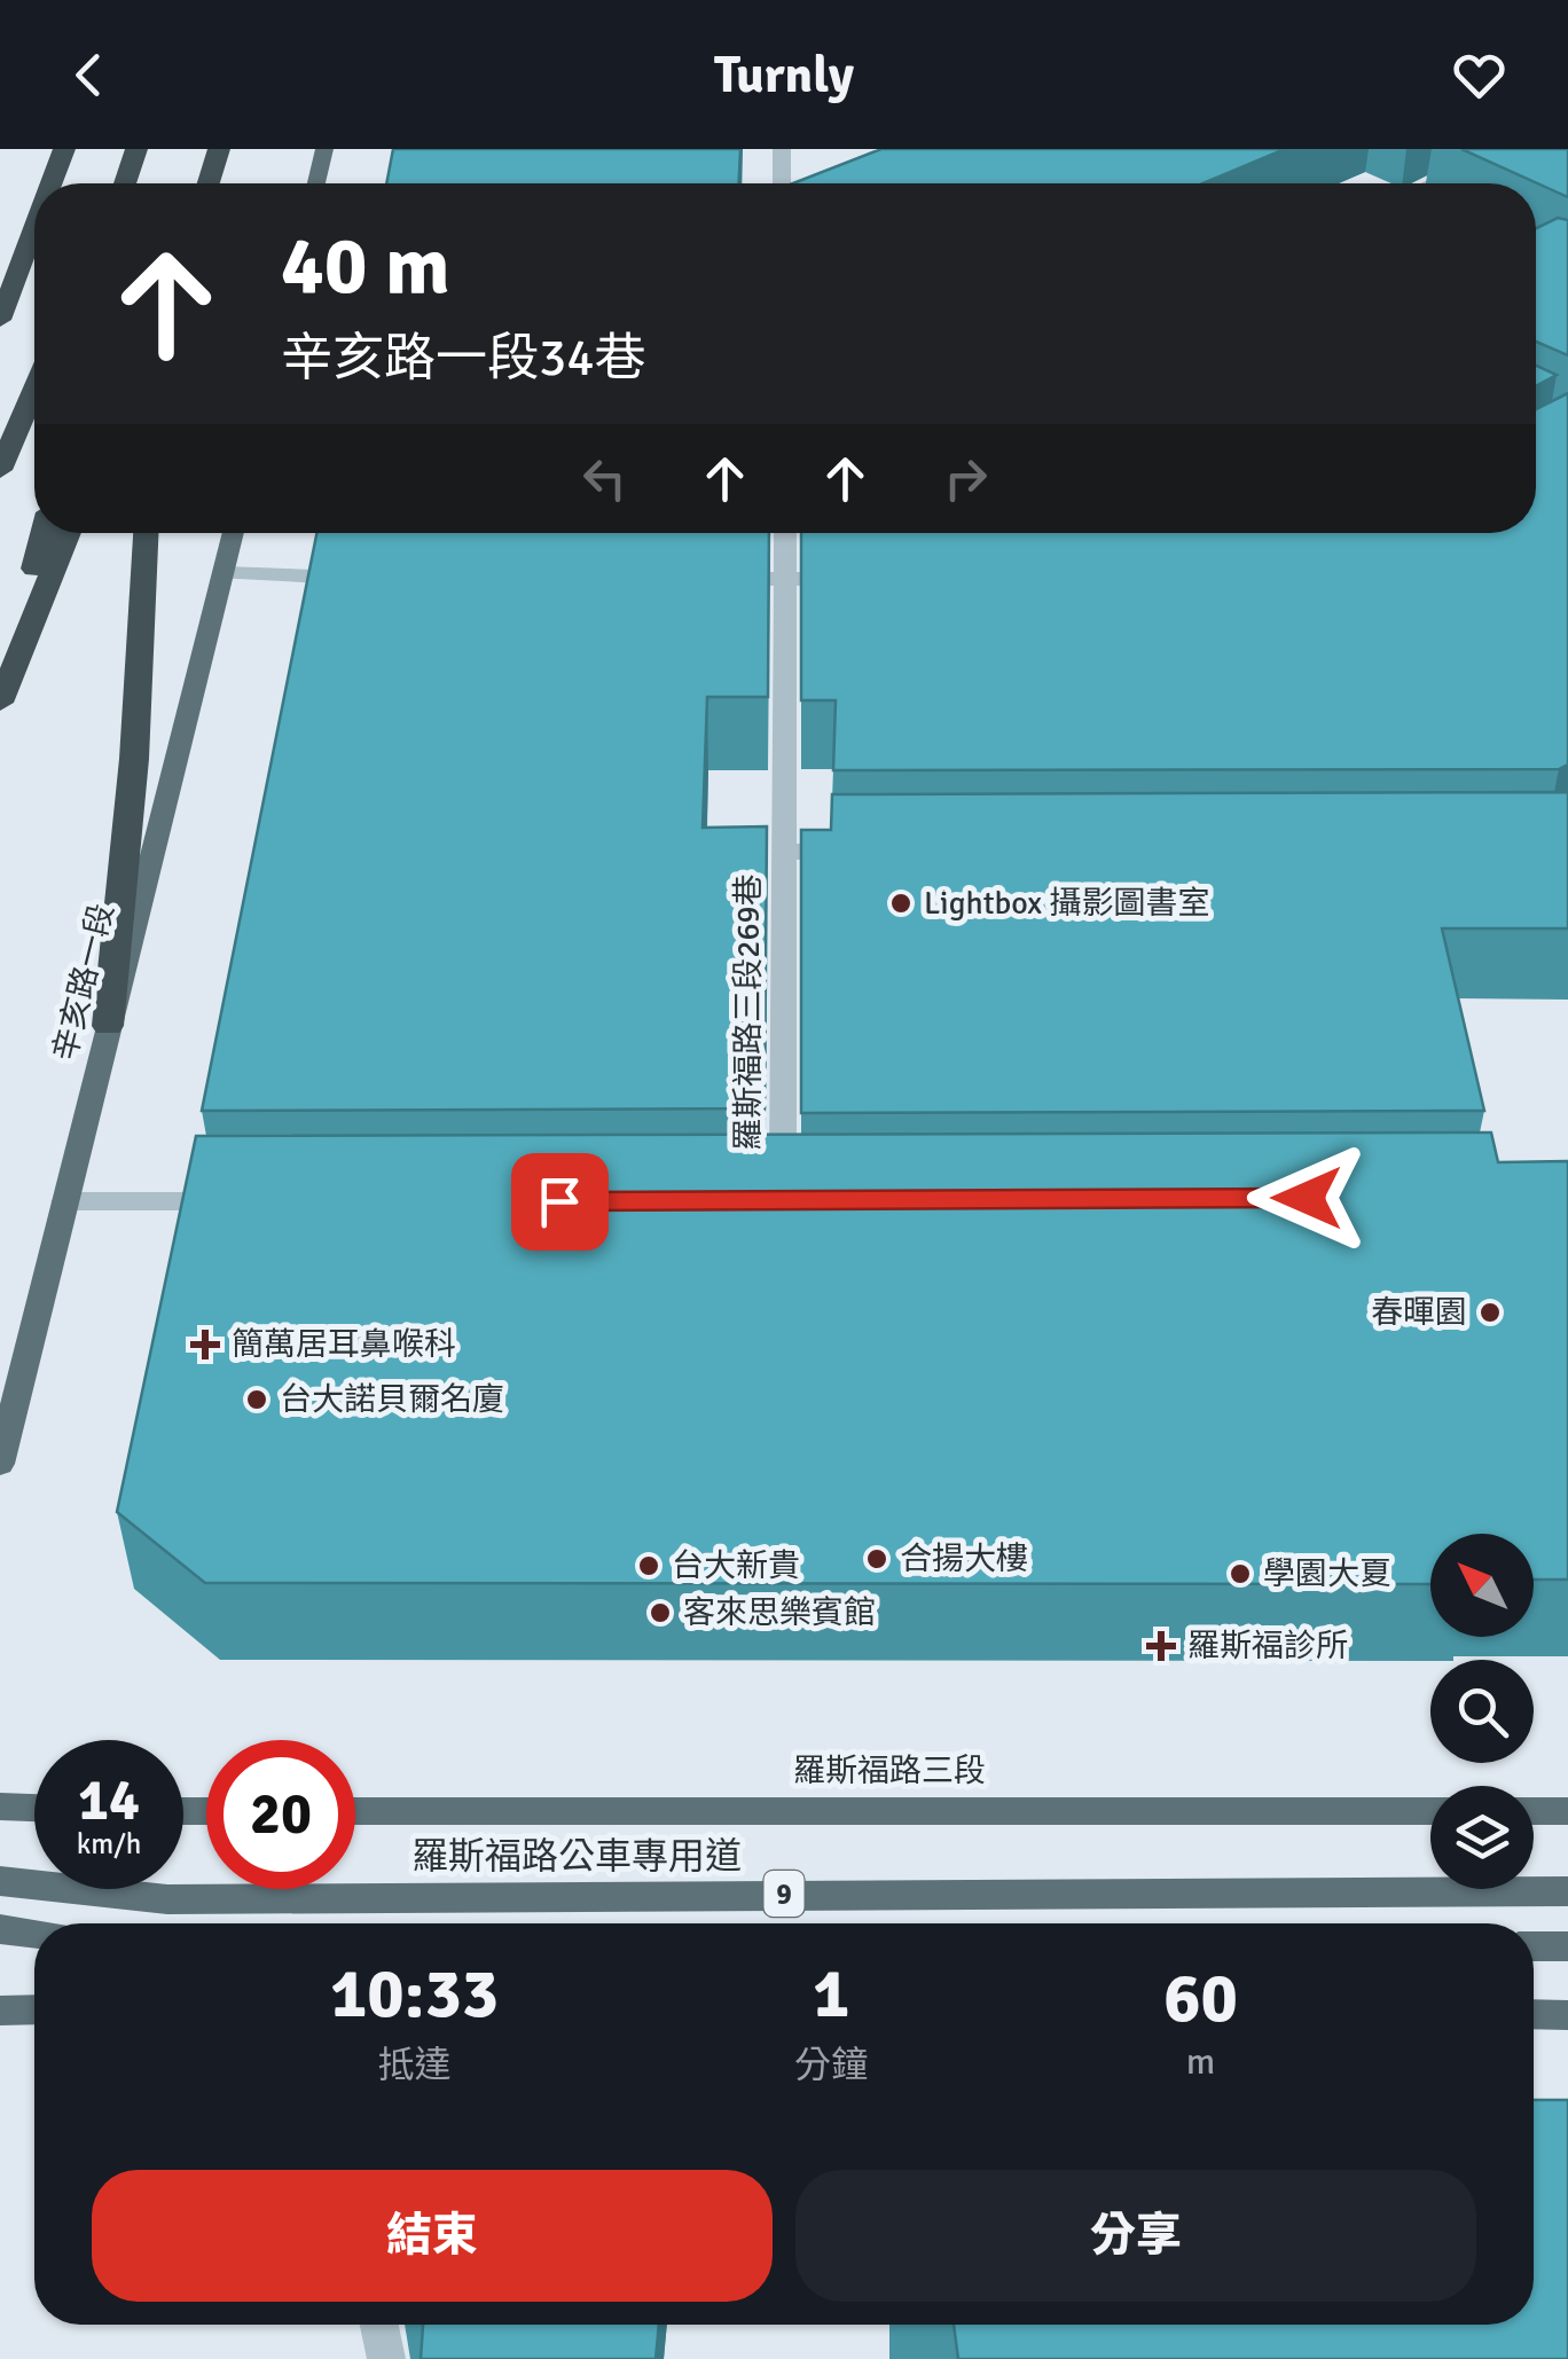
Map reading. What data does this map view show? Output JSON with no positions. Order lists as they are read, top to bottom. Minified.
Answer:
{"streets":{"main road":["辛亥路一段","羅斯福路三段","羅斯福路公車專用道","9"],"street":["羅斯福路三段269巷"]},"places":{"other":["Lightbox 攝影圖書室","春暉園","台大諾貝爾名廈","合揚大樓","台大新貴","學園大夏","客來思樂賓館"],"health":["簡萬居耳鼻喉科","羅斯福診所"]},"north":"top left","page":{"header":"Turnly","turn":["40 m","辛亥路一段34巷"],"speed":"14 km/h","limit":"20","eta":["10:33","抵達","1","分鐘","60","m"],"buttons":["結束","分享"]}}
